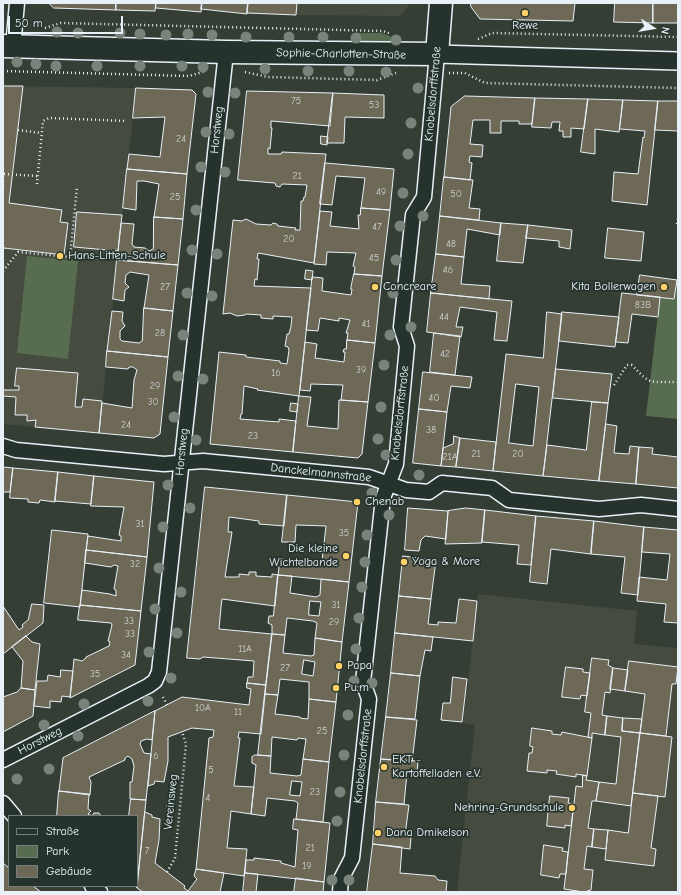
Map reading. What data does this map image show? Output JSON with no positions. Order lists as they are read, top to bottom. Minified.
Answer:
{"streets":{"main road":["Sophie-Charlotten-Straße","Knobelsdorffstraße"],"street":["Horstweg","Danckelmannstraße"],"path":["Vereinsweg"]},"crossings":[["Sophie-Charlotten-Straße","Knobelsdorffstraße"],["Sophie-Charlotten-Straße","Horstweg"],["Knobelsdorffstraße","Danckelmannstraße"],["Horstweg","Danckelmannstraße"]],"places":["Rewe","Hans-Litten-Schule","Concreare","Kita Bollerwagen","Chenab","Die kleine Wichtelbande","Yoga & More","Papa","Pu:m","EKT - Kartoffelladen e.V.","Nehring-Grundschule","Dana Dmikelson"],"house_numbers":["75","53","24","21","49","50","25","47","20","48","45","46","27","83B","44","41","28","42","39","16","29","40","30","24","38","23","21","20","21A","31","35","32","31","33","29","33","11A","34","27","35","10A","11","25","6","5","23","4","21","7","19"],"legend":["Straße","Park","Gebäude"],"scale_bar":"50 m","north":"right"}
